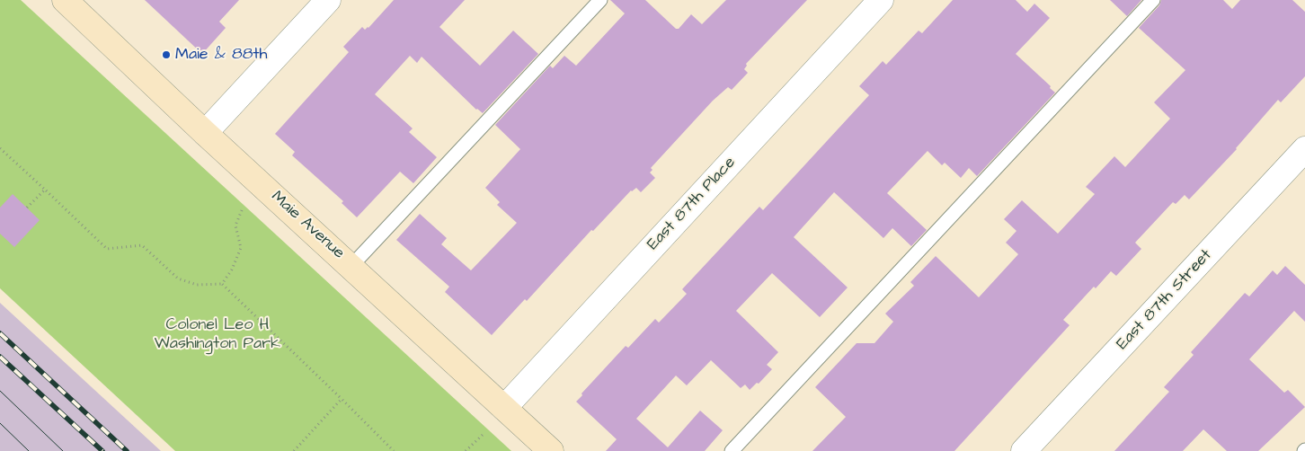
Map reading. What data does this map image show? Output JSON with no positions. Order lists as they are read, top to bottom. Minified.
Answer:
{"streets":{"street":["East 87th Place","Maie Avenue","East 87th Street"]},"crossings":[["East 87th Place","Maie Avenue"]],"parks":["Colonel Leo H Washington Park"],"places":["Maie & 88th"]}
